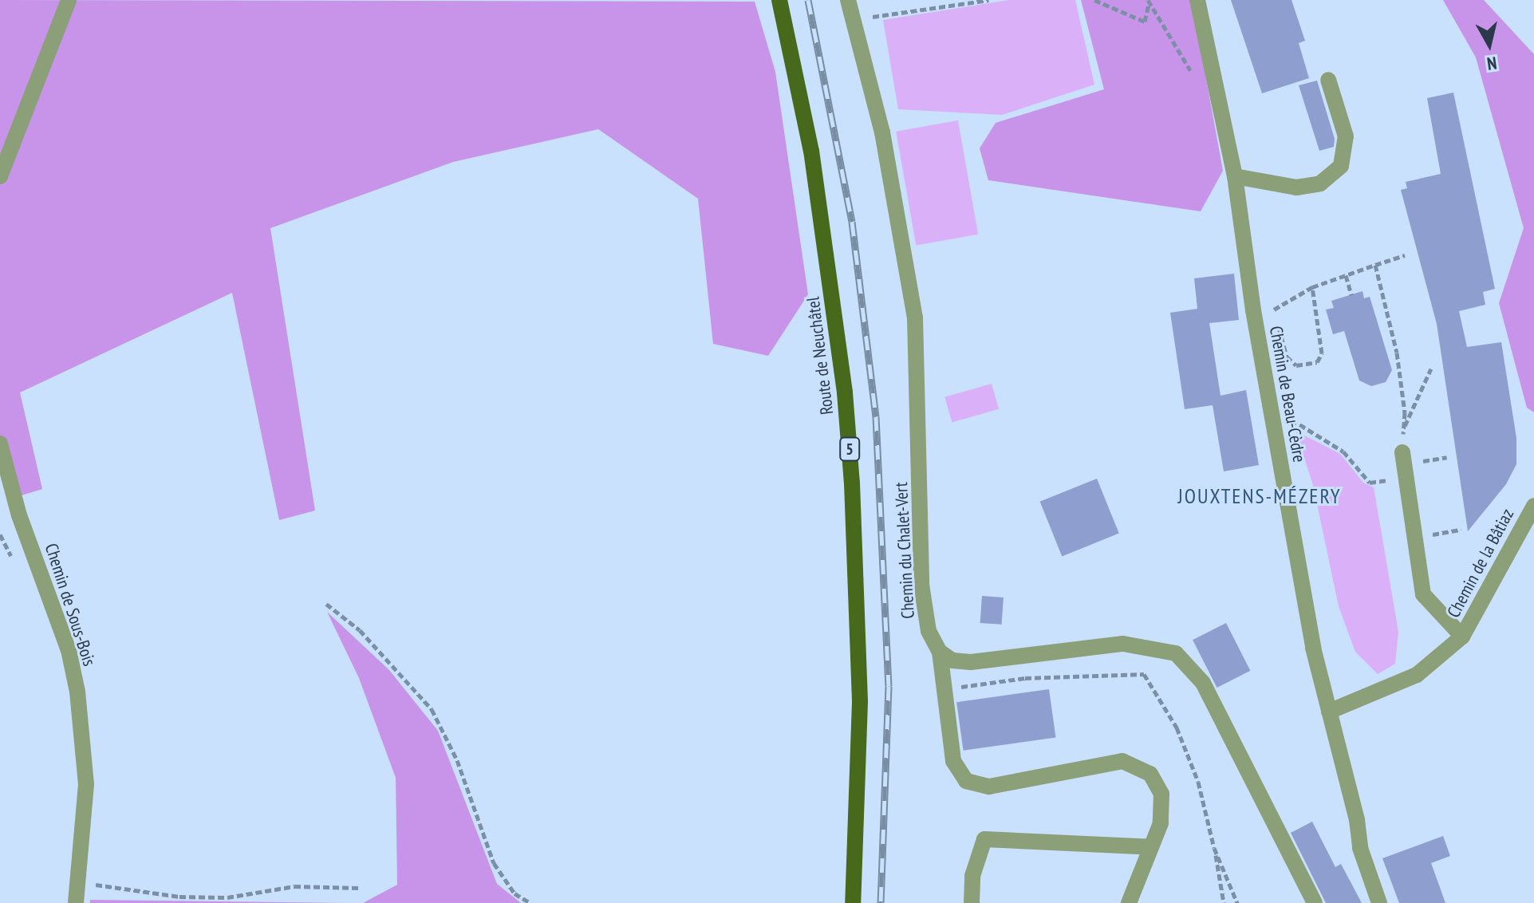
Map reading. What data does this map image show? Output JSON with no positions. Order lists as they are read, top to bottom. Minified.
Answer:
{"streets":{"main road":["Route de Neuchâtel","5"],"street":["Chemin de Beau-Cèdre","Chemin du Chalet-Vert","Chemin de la Bâtiaz","Chemin de Sous-Bois"]},"crossings":[["Chemin de Beau-Cèdre","Chemin de la Bâtiaz"]],"districts":["JOUXTENS-MÉZERY"],"north":"bottom"}
